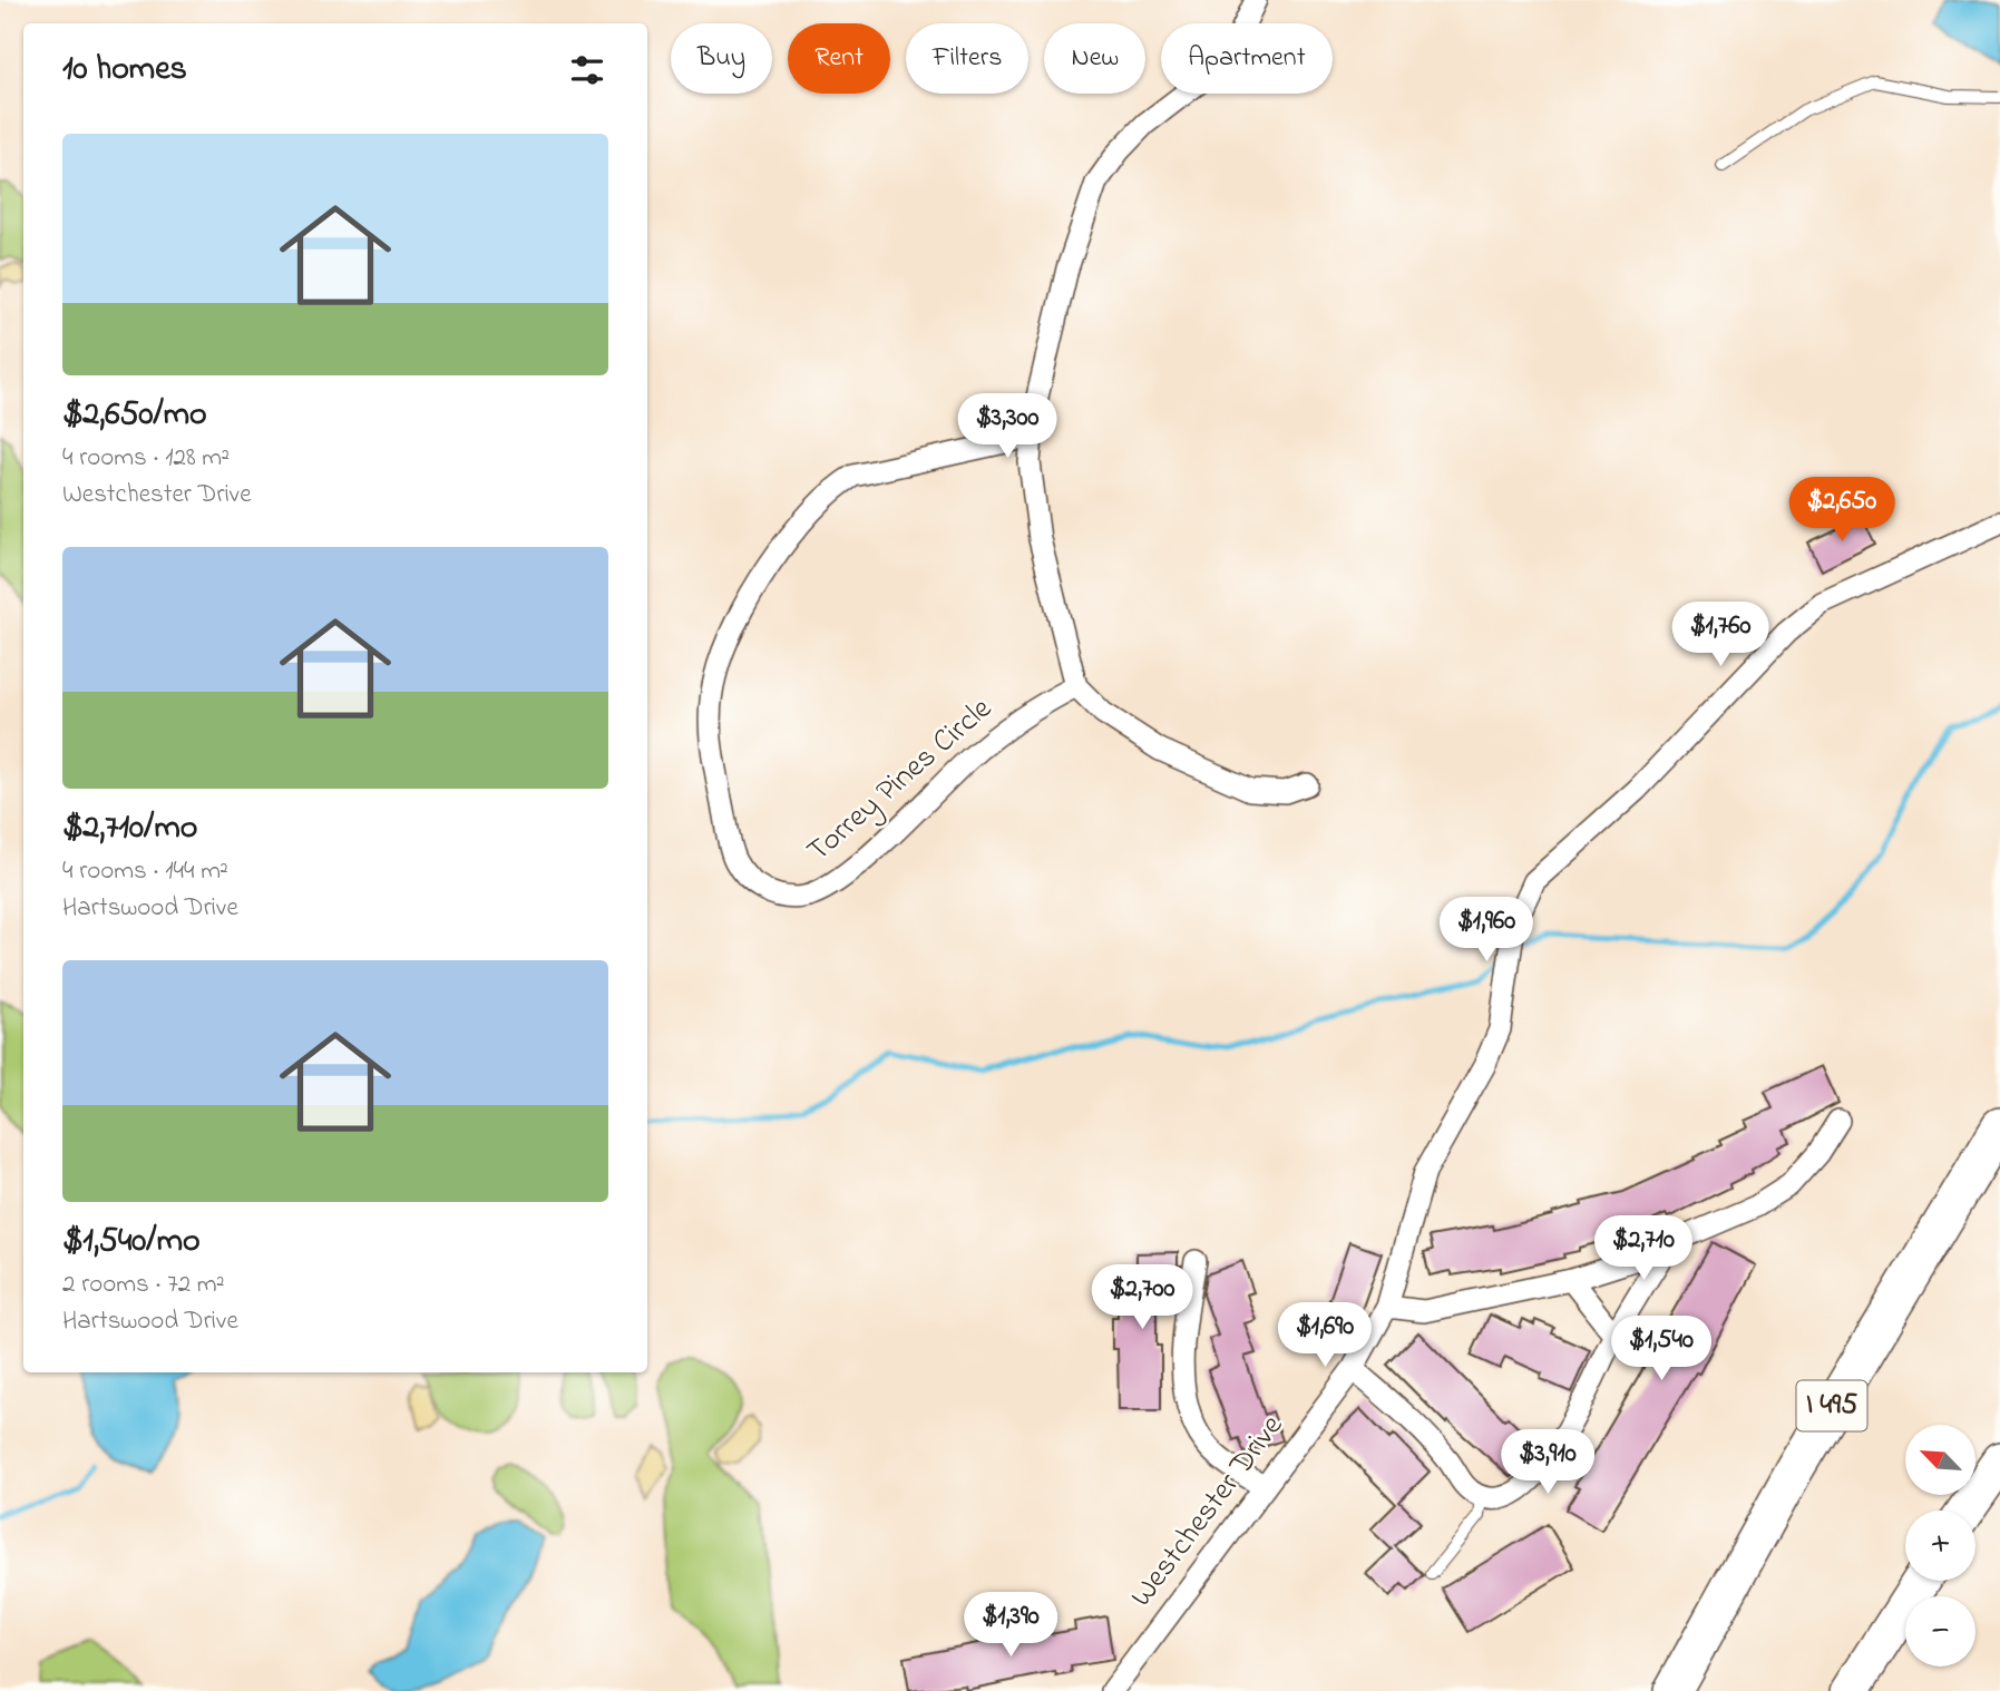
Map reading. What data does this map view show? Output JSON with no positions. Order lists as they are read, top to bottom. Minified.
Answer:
{"streets":{"highway":["I 495"],"street":["Torrey Pines Circle","Westchester Drive"]},"north":"top left","page":{"chip":["Buy","Rent","Filters","New","Apartment"],"heading":"10 homes","list":[{"name":"$2,650/mo","note":"4 rooms · 128 m² · Westchester Drive"},{"name":"$2,710/mo","note":"4 rooms · 144 m² · Hartswood Drive"},{"name":"$1,540/mo","note":"2 rooms · 72 m² · Hartswood Drive"}],"price":["$3,300","$2,650","$1,760","$1,960","$2,710","$2,700","$1,690","$1,540","$3,910","$1,390"],"map_buttons":["+","−"]}}
